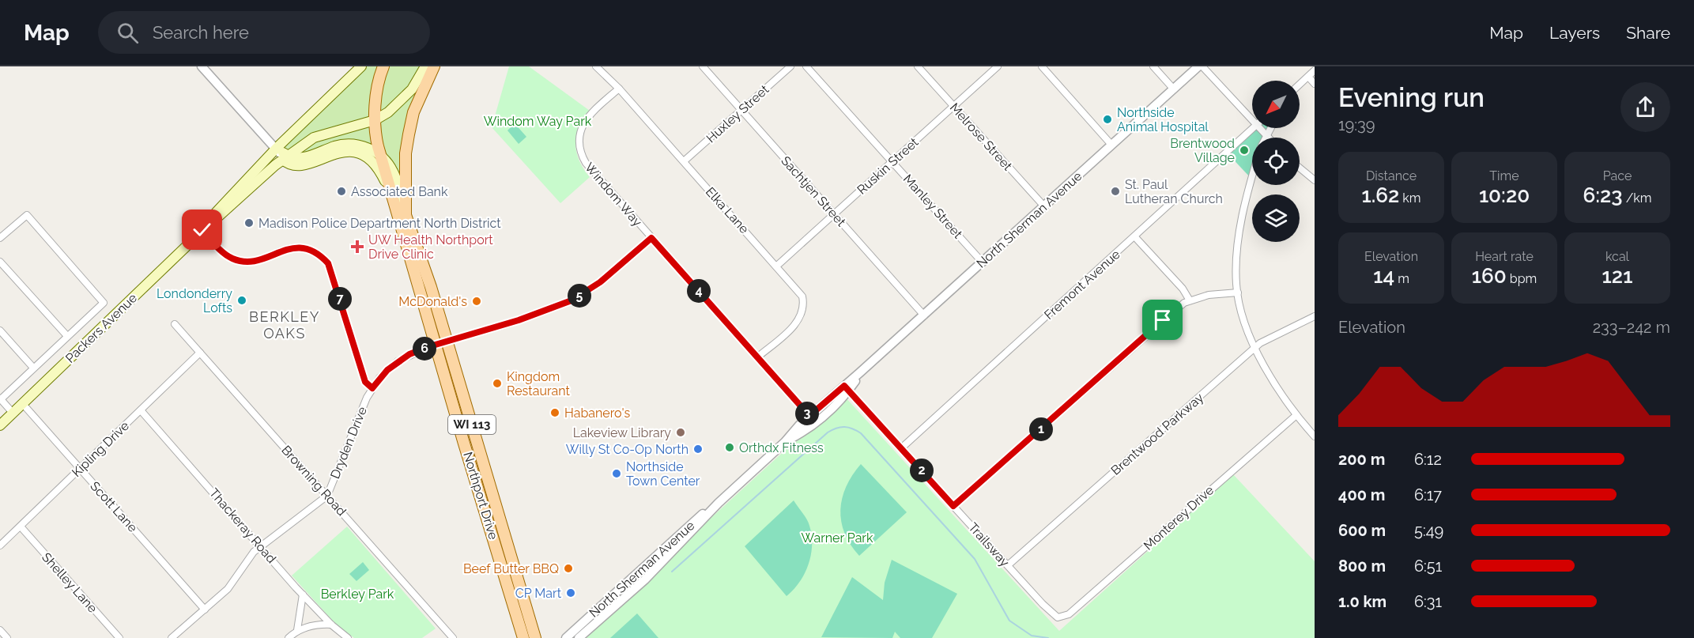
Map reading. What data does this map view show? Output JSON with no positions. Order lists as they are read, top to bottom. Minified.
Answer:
{"streets":{"main road":["Packers Avenue","WI 113","Northport Drive"],"street":["Huxley Street","Melrose Street","Ruskin Street","Sachtjen Street","Windom Way","Manley Street","Elka Lane","North Sherman Avenue","Fremont Avenue","Brentwood Parkway","Dryden Drive","Kipling Drive","Browning Road","Scott Lane","Monterey Drive","Thackeray Road","Trailsway","Shelley Lane"]},"crossings":[["Huxley Street","Sachtjen Street"],["Huxley Street","Elka Lane"],["Melrose Street","Ruskin Street"],["Melrose Street","North Sherman Avenue"],["Ruskin Street","Sachtjen Street"],["Ruskin Street","Manley Street"],["Ruskin Street","Elka Lane"],["Sachtjen Street","North Sherman Avenue"],["Windom Way","Elka Lane"],["Windom Way","North Sherman Avenue"],["Windom Way","Dryden Drive"],["Manley Street","North Sherman Avenue"],["North Sherman Avenue","Trailsway"],["Fremont Avenue","Trailsway"],["Packers Avenue","WI 113"],["Packers Avenue","Scott Lane"],["WI 113","Northport Drive"],["Brentwood Parkway","Trailsway"],["Dryden Drive","Browning Road"],["Dryden Drive","Northport Drive"],["Dryden Drive","Scott Lane"],["Dryden Drive","Thackeray Road"],["Kipling Drive","Browning Road"],["Kipling Drive","Scott Lane"],["Kipling Drive","Thackeray Road"],["Kipling Drive","Shelley Lane"],["Monterey Drive","Trailsway"]],"districts":["BERKLEY OAKS"],"parks":["Windom Way Park","Warner Park","Berkley Park"],"places":{"other":["Northside Animal Hospital","Brentwood Village","Associated Bank","St. Paul Lutheran Church","Madison Police Department North District","Londonderry Lofts","McDonald's","Kingdom Restaurant","Habanero's","Lakeview Library","Orthdx Fitness","Willy St Co-Op North","Northside Town Center","Beef Butter BBQ","CP Mart"],"health":["UW Health Northport Drive Clinic"]},"north":"bottom left","page":{"header":"Map","search":"Search here","nav":["Map","Layers","Share"],"heading":["Evening run","19:39"],"stats":[["Distance","1.62 km"],["Time","10:20"],["Pace","6:23 /km"],["Elevation","14 m"],["Heart rate","160 bpm"],["kcal","121"]],"pins":["4","5","7","6","3","1","2"],"chart":["Elevation","233–242 m"],"list":[{"name":"200 m","note":"6:12"},{"name":"400 m","note":"6:17"},{"name":"600 m","note":"5:49"},{"name":"800 m","note":"6:51"},{"name":"1.0 km","note":"6:31"}]}}
